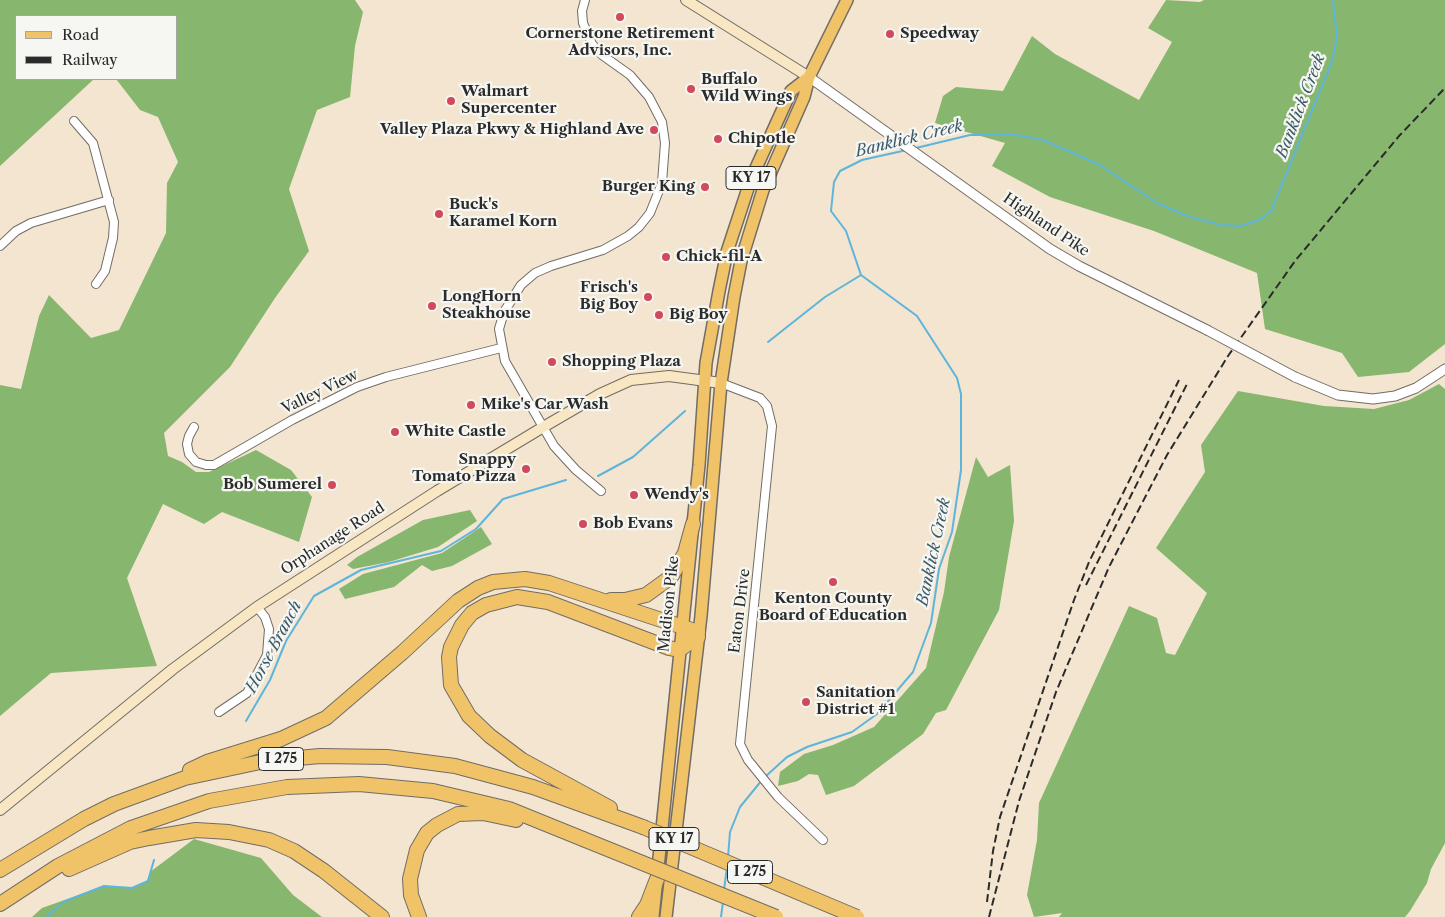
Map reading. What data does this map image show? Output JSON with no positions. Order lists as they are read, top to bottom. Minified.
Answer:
{"streets":{"highway":["I 275"],"main road":["KY 17","Highland Pike","Orphanage Road","Madison Pike"],"street":["Valley View","Eaton Drive"]},"crossings":[["Highland Pike","Madison Pike"],["Orphanage Road","Madison Pike"],["Orphanage Road","Eaton Drive"],["Madison Pike","Eaton Drive"]],"water":["Banklick Creek","Horse Branch"],"places":["Cornerstone Retirement Advisors, Inc.","Speedway","Buffalo Wild Wings","Walmart Supercenter","Valley Plaza Pkwy & Highland Ave","Chipotle","Burger King","Buck's Karamel Korn","Chick-fil-A","Frisch's Big Boy","LongHorn Steakhouse","Big Boy","Shopping Plaza","Mike's Car Wash","White Castle","Snappy Tomato Pizza","Bob Sumerel","Wendy's","Bob Evans","Kenton County Board of Education","Sanitation District #1"],"legend":["Road","Railway"]}
